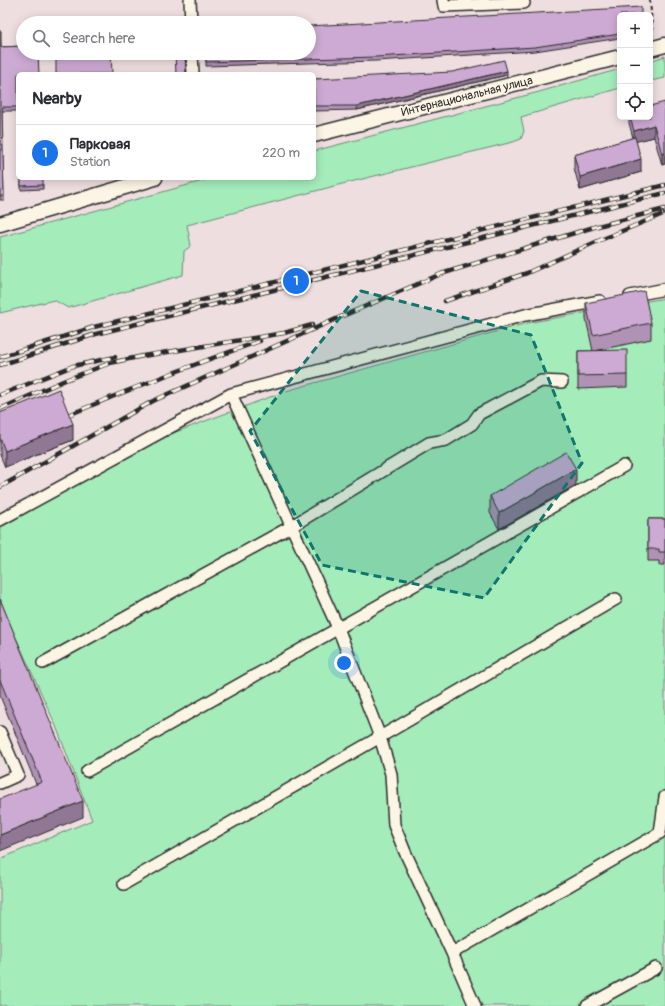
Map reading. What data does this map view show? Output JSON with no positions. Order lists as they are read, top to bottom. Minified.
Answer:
{"streets":{"main road":["Интернациональная улица"]},"page":{"map_buttons":["+","−"],"search":"Search here","heading":"Nearby","list":[{"mark":"1","name":"Парковая","note":"Station","value":"220 m"}],"pins":"1"}}
